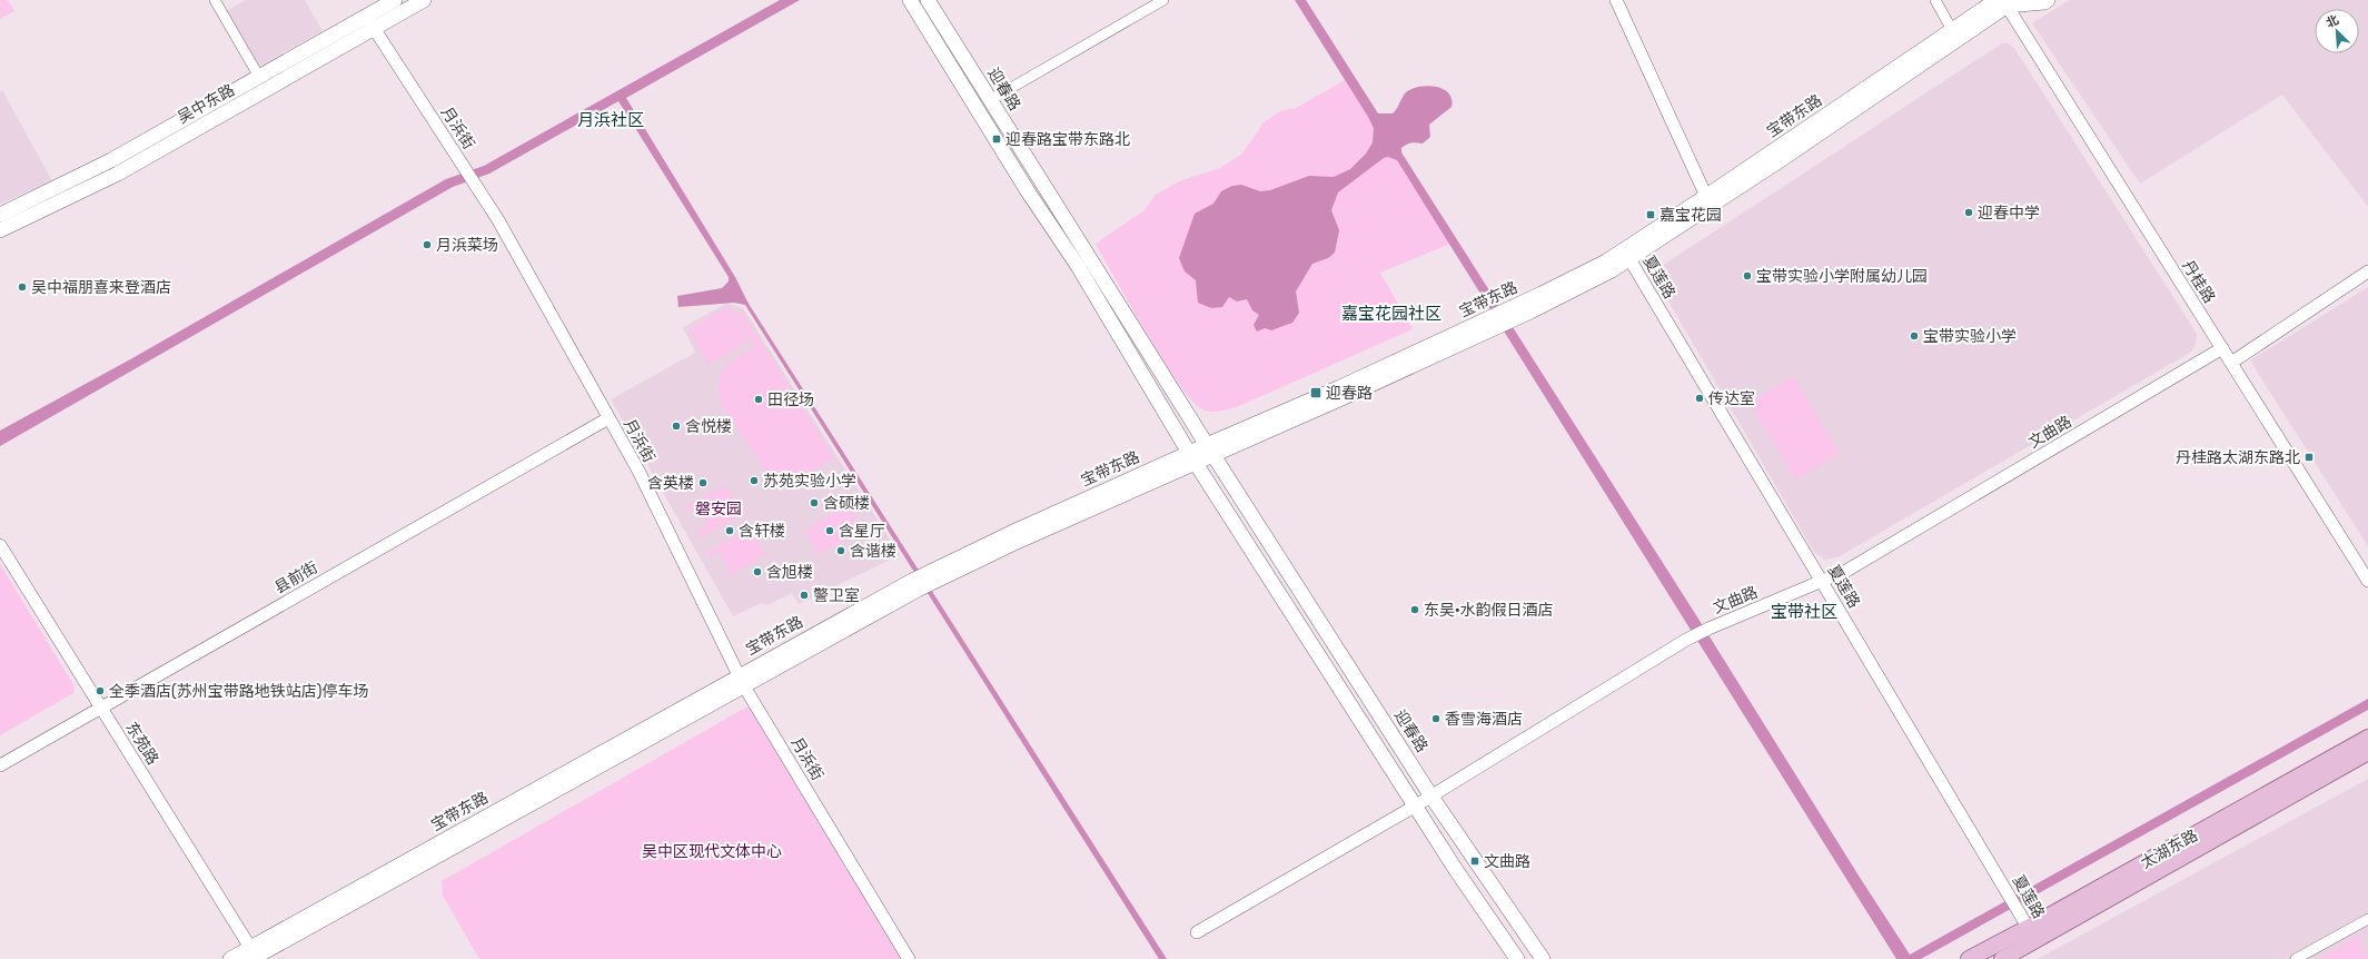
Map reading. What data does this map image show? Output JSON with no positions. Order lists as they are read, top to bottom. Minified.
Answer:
{"streets":{"main road":["迎春路","吴中东路","宝带东路","太湖东路"],"street":["月浜街","夏莲路","丹桂路","文曲路","县前街","东苑路"]},"crossings":[["迎春路","宝带东路"],["迎春路","文曲路"],["吴中东路","月浜街"],["宝带东路","月浜街"],["宝带东路","夏莲路"],["宝带东路","丹桂路"],["宝带东路","东苑路"],["月浜街","县前街"],["夏莲路","文曲路"],["夏莲路","太湖东路"],["丹桂路","文曲路"],["县前街","东苑路"]],"districts":["月浜社区","嘉宝花园社区","宝带社区"],"parks":["磐安园","吴中区现代文体中心"],"places":{"transit":["迎春路宝带东路北","嘉宝花园","迎春路","丹桂路太湖东路北","文曲路"],"other":["迎春中学","月浜菜场","宝带实验小学附属幼儿园","吴中福朋喜来登酒店","宝带实验小学","传达室","田径场","含悦楼","苏苑实验小学","含英楼","含硕楼","含轩楼","含星厅","含谐楼","含旭楼","警卫室","东吴·水韵假日酒店","全季酒店(苏州宝带路地铁站店)停车场","香雪海酒店"]},"north":"top left"}
